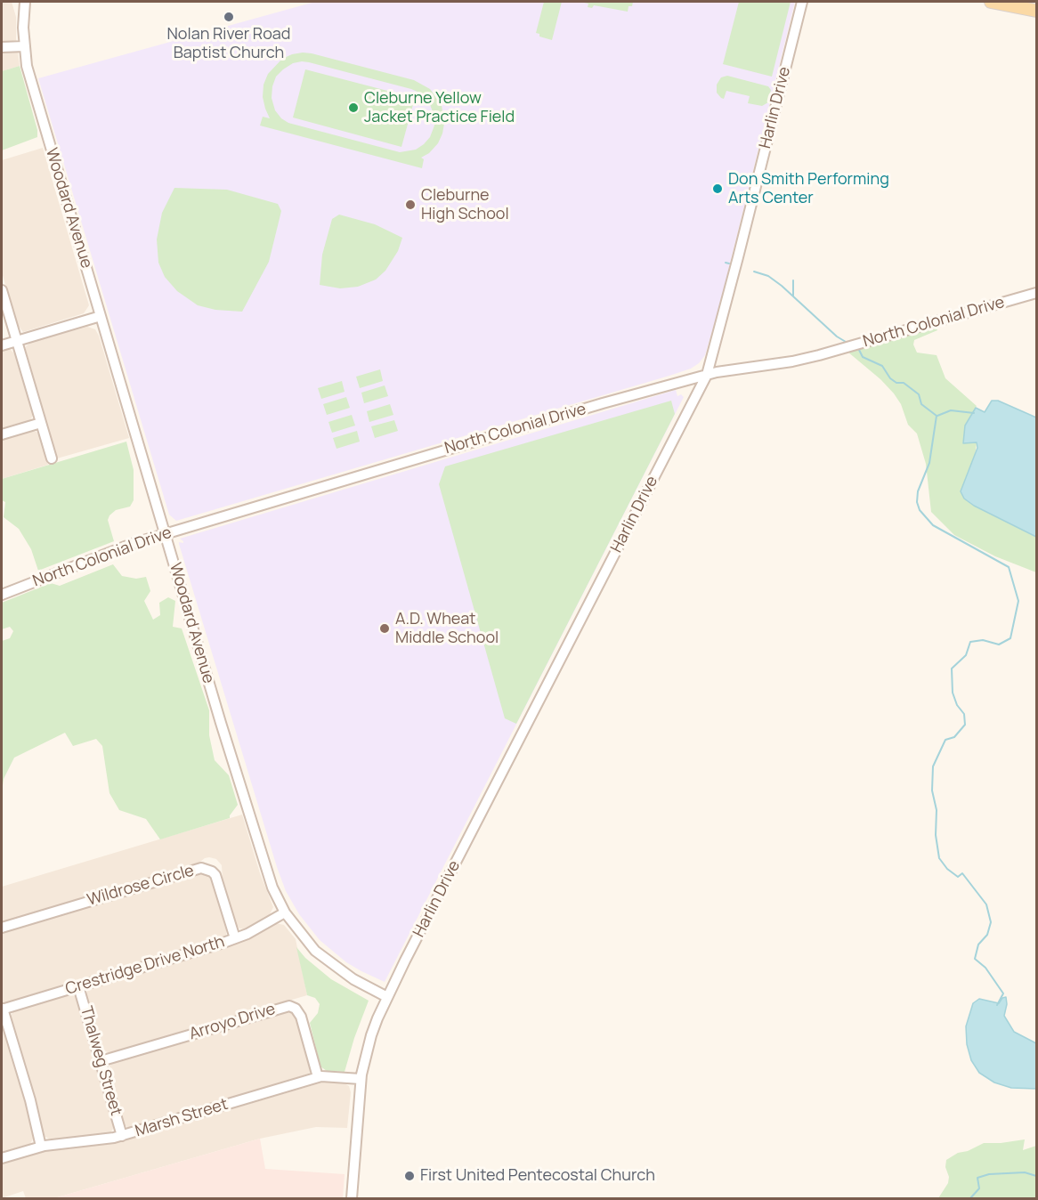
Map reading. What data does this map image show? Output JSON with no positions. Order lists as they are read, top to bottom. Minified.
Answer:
{"streets":{"street":["Harlin Drive","Woodard Avenue","North Colonial Drive","Wildrose Circle","Crestridge Drive North","Arroyo Drive","Thalweg Street","Marsh Street"]},"crossings":[["Harlin Drive","Woodard Avenue"],["Harlin Drive","North Colonial Drive"],["Woodard Avenue","North Colonial Drive"],["Woodard Avenue","Crestridge Drive North"],["Wildrose Circle","Crestridge Drive North"],["Crestridge Drive North","Thalweg Street"],["Arroyo Drive","Thalweg Street"],["Arroyo Drive","Marsh Street"],["Thalweg Street","Marsh Street"]],"places":["Nolan River Road Baptist Church","Cleburne Yellow Jacket Practice Field","Don Smith Performing Arts Center","Cleburne High School","A.D. Wheat Middle School","First United Pentecostal Church"]}
